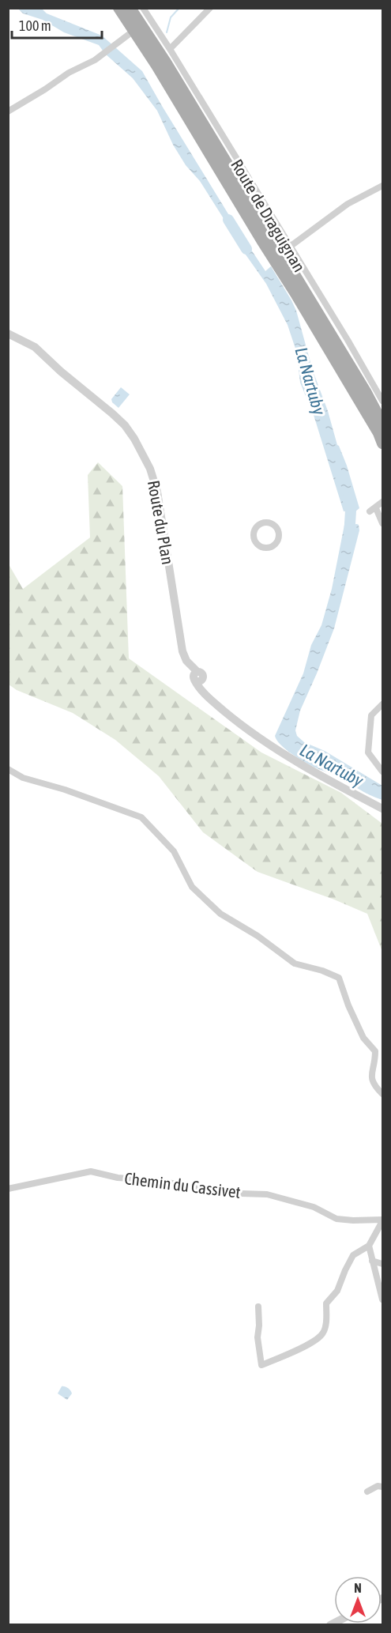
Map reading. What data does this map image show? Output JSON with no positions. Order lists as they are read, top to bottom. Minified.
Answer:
{"streets":{"main road":["Route de Draguignan"],"street":["Route du Plan","Chemin du Cassivet"]},"water":["La Nartuby"],"scale_bar":"100 m","north":"top"}
